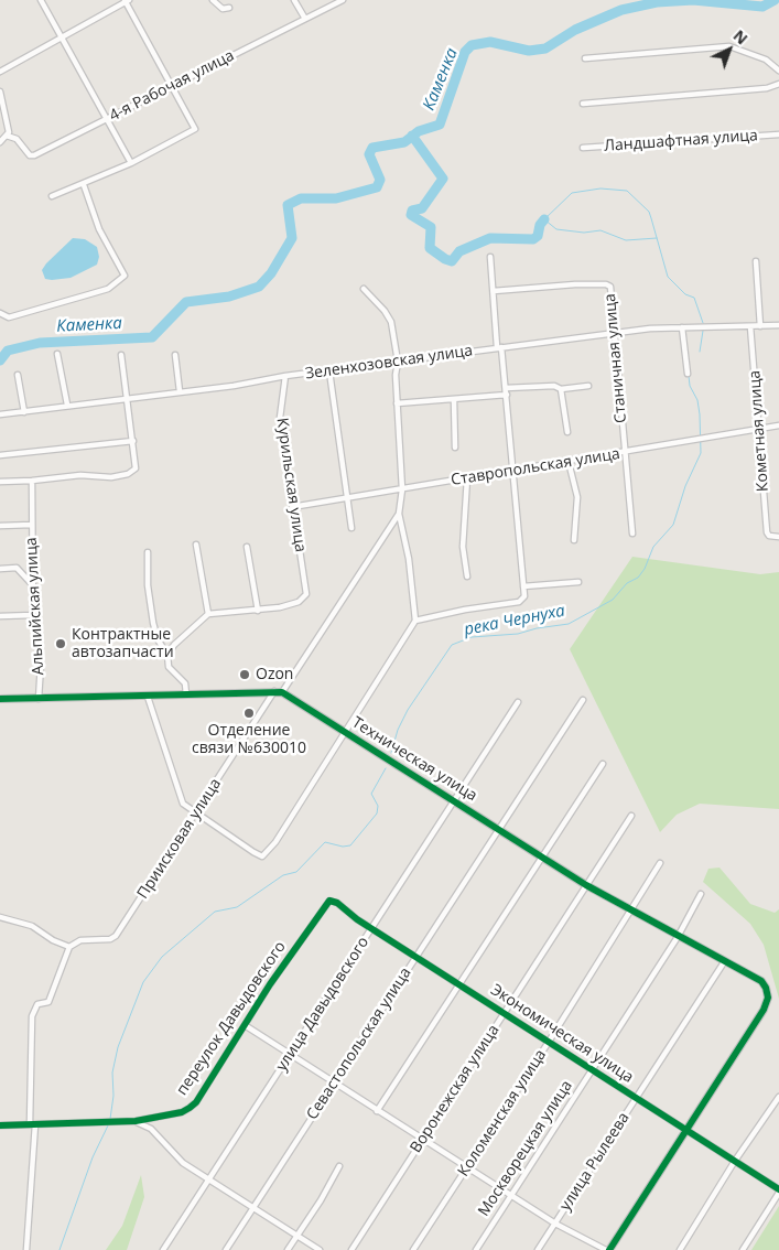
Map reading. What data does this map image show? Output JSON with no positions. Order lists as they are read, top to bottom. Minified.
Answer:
{"streets":{"street":["4-я Рабочая улица","Ландшафтная улица","Станичная улица","Зеленхозовская улица","Кометная улица","Ставропольская улица","Курильская улица","Альпийская улица","Техническая улица","Приисковая улица","улица Давыдовского","переулок Давыдовского","Экономическая улица","Севастопольская улица","Воронежская улица","Коломенская улица","Москворецкая улица","улица Рылеева"]},"crossings":[["Станичная улица","Зеленхозовская улица"],["Станичная улица","Ставропольская улица"],["Зеленхозовская улица","Кометная улица"],["Зеленхозовская улица","Курильская улица"],["Кометная улица","Ставропольская улица"],["Ставропольская улица","Курильская улица"],["Техническая улица","улица Давыдовского"],["Техническая улица","Экономическая улица"],["Техническая улица","Севастопольская улица"],["Техническая улица","Воронежская улица"],["Техническая улица","Коломенская улица"],["Техническая улица","Москворецкая улица"],["Техническая улица","улица Рылеева"],["улица Давыдовского","Экономическая улица"],["переулок Давыдовского","Экономическая улица"],["Экономическая улица","Севастопольская улица"],["Экономическая улица","Воронежская улица"],["Экономическая улица","Коломенская улица"],["Экономическая улица","Москворецкая улица"],["Экономическая улица","улица Рылеева"]],"water":["Каменка","река Чернуха"],"places":["Контрактные автозапчасти","Ozon","Отделение связи №630010"],"north":"top right"}
